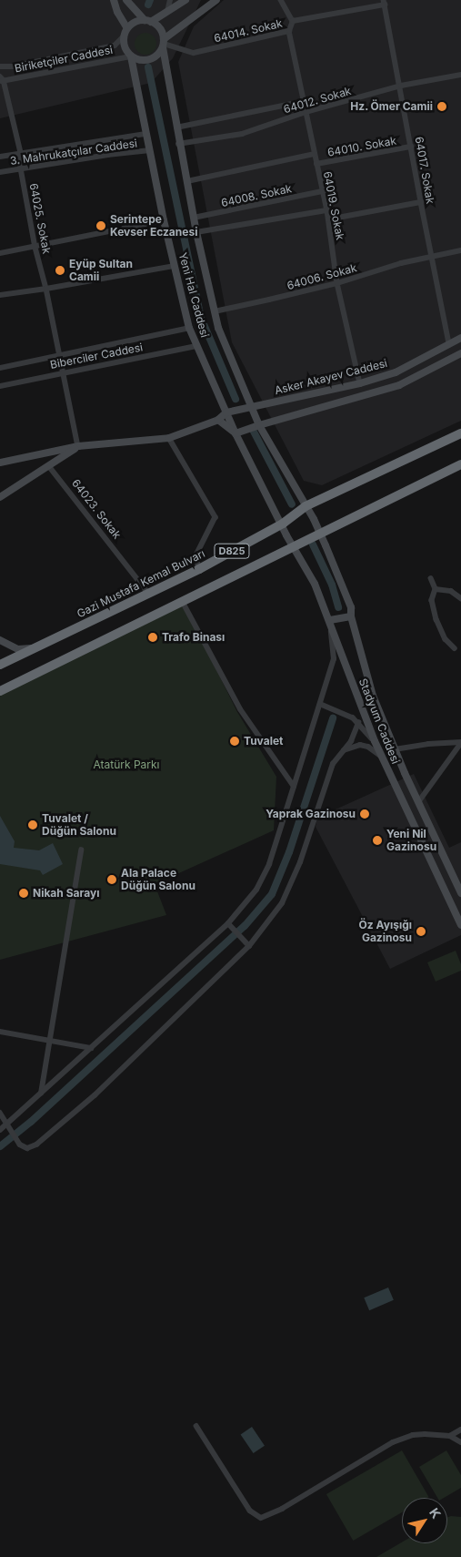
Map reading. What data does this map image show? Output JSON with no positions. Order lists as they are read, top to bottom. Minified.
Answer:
{"streets":{"highway":["D825","Gazi Mustafa Kemal Bulvarı"],"street":["64014. Sokak","Biriketçiler Caddesi","64012. Sokak","64010. Sokak","3. Mahrukatçılar Caddesi","64017. Sokak","64008. Sokak","64019. Sokak","64025. Sokak","64006. Sokak","Yeni Hal Caddesi","Biberciler Caddesi","Asker Akayev Caddesi","64023. Sokak","Stadyum Caddesi"]},"crossings":[["64014. Sokak","Biriketçiler Caddesi"],["64014. Sokak","64017. Sokak"],["64014. Sokak","64019. Sokak"],["64014. Sokak","Yeni Hal Caddesi"],["Biriketçiler Caddesi","64025. Sokak"],["Biriketçiler Caddesi","Yeni Hal Caddesi"],["64012. Sokak","64017. Sokak"],["64012. Sokak","64019. Sokak"],["64012. Sokak","Yeni Hal Caddesi"],["64010. Sokak","64017. Sokak"],["64010. Sokak","64019. Sokak"],["3. Mahrukatçılar Caddesi","64025. Sokak"],["3. Mahrukatçılar Caddesi","Yeni Hal Caddesi"],["64017. Sokak","64006. Sokak"],["64017. Sokak","Asker Akayev Caddesi"],["64008. Sokak","64019. Sokak"],["64008. Sokak","Yeni Hal Caddesi"],["64019. Sokak","64006. Sokak"],["64019. Sokak","Asker Akayev Caddesi"],["64025. Sokak","Biberciler Caddesi"],["64006. Sokak","Yeni Hal Caddesi"],["Yeni Hal Caddesi","Biberciler Caddesi"],["Yeni Hal Caddesi","Asker Akayev Caddesi"],["Yeni Hal Caddesi","Gazi Mustafa Kemal Bulvarı"],["Yeni Hal Caddesi","Stadyum Caddesi"],["64023. Sokak","Gazi Mustafa Kemal Bulvarı"],["D825","Stadyum Caddesi"],["Gazi Mustafa Kemal Bulvarı","Stadyum Caddesi"]],"parks":["Atatürk Parkı"],"places":["Hz. Ömer Camii","Serintepe Kevser Eczanesi","Eyüp Sultan Camii","Trafo Binası","Tuvalet","Yaprak Gazinosu","Tuvalet / Düğün Salonu","Yeni Nil Gazinosu","Ala Palace Düğün Salonu","Nikah Sarayı","Öz Ayışığı Gazinosu"],"north":"top right"}
